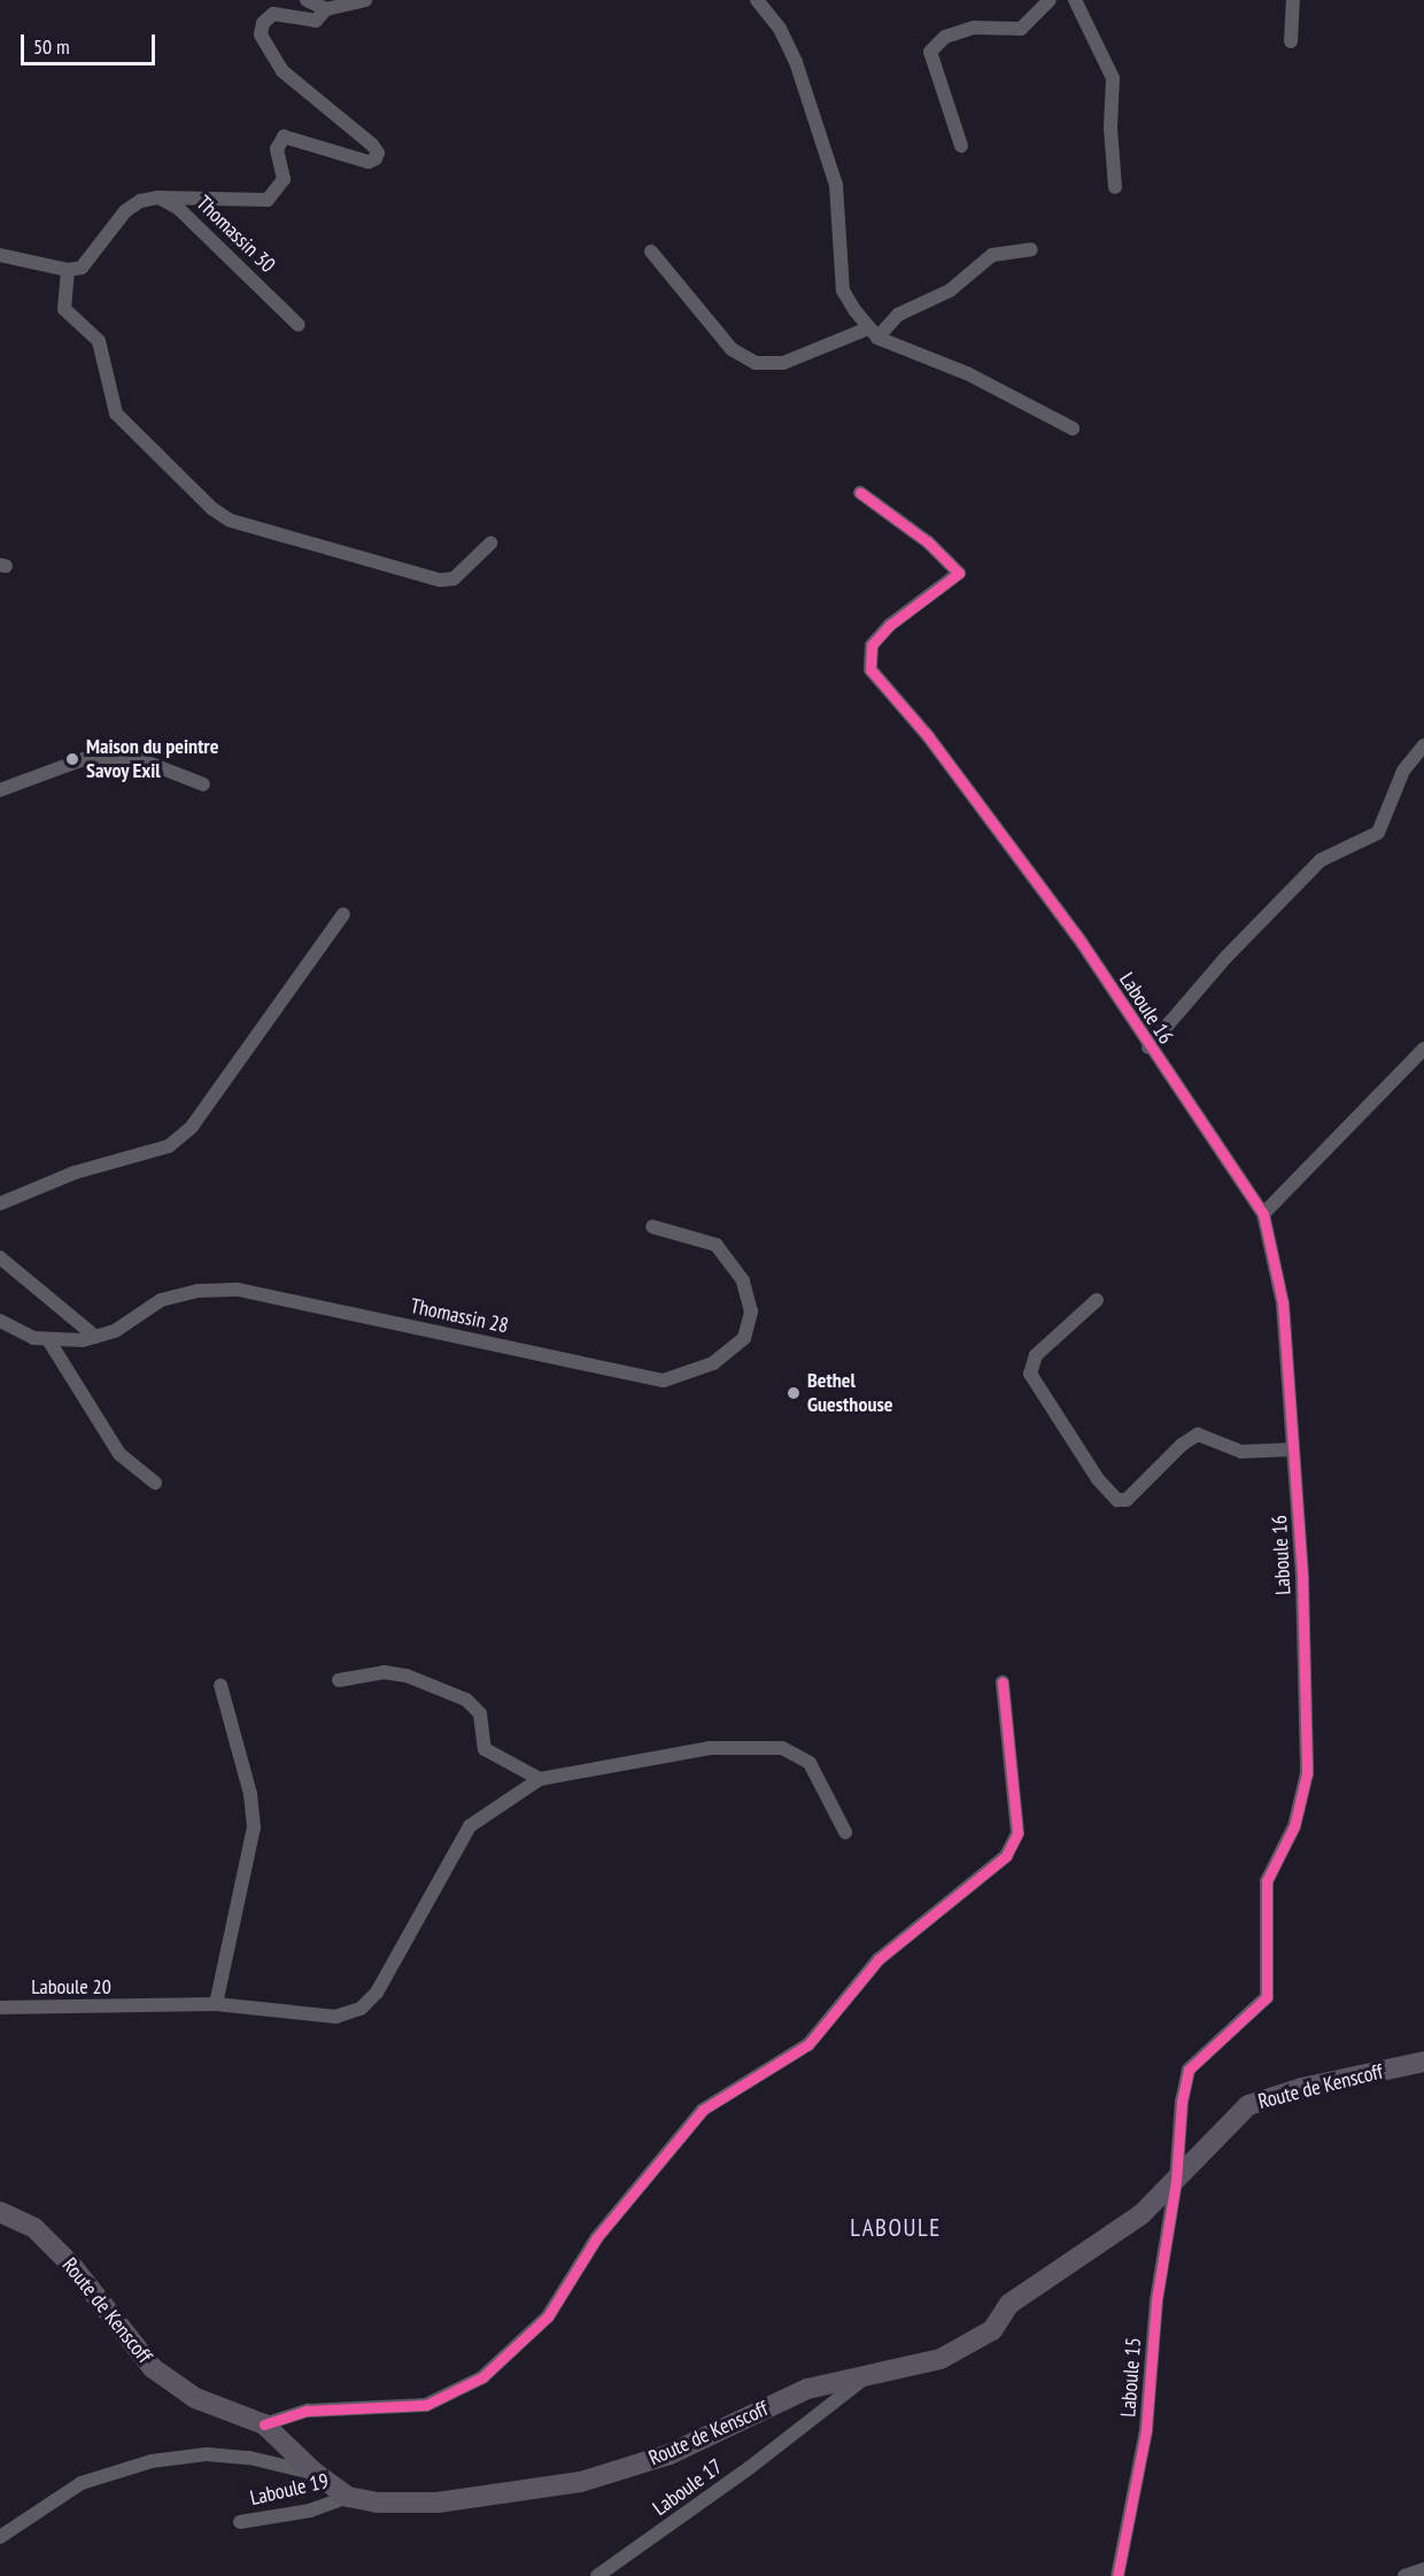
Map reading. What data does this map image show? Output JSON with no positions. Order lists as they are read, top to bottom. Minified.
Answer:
{"streets":{"main road":["Route de Kenscoff"],"street":["Thomassin 30","Laboule 16","Thomassin 28","Laboule 20","Laboule 15","Laboule 17","Laboule 19"]},"crossings":[["Laboule 16","Route de Kenscoff"],["Laboule 16","Laboule 15"],["Route de Kenscoff","Laboule 15"],["Route de Kenscoff","Laboule 17"],["Route de Kenscoff","Laboule 19"]],"districts":["LABOULE"],"places":["Maison du peintre Savoy Exil","Bethel Guesthouse"],"scale_bar":"50 m"}
